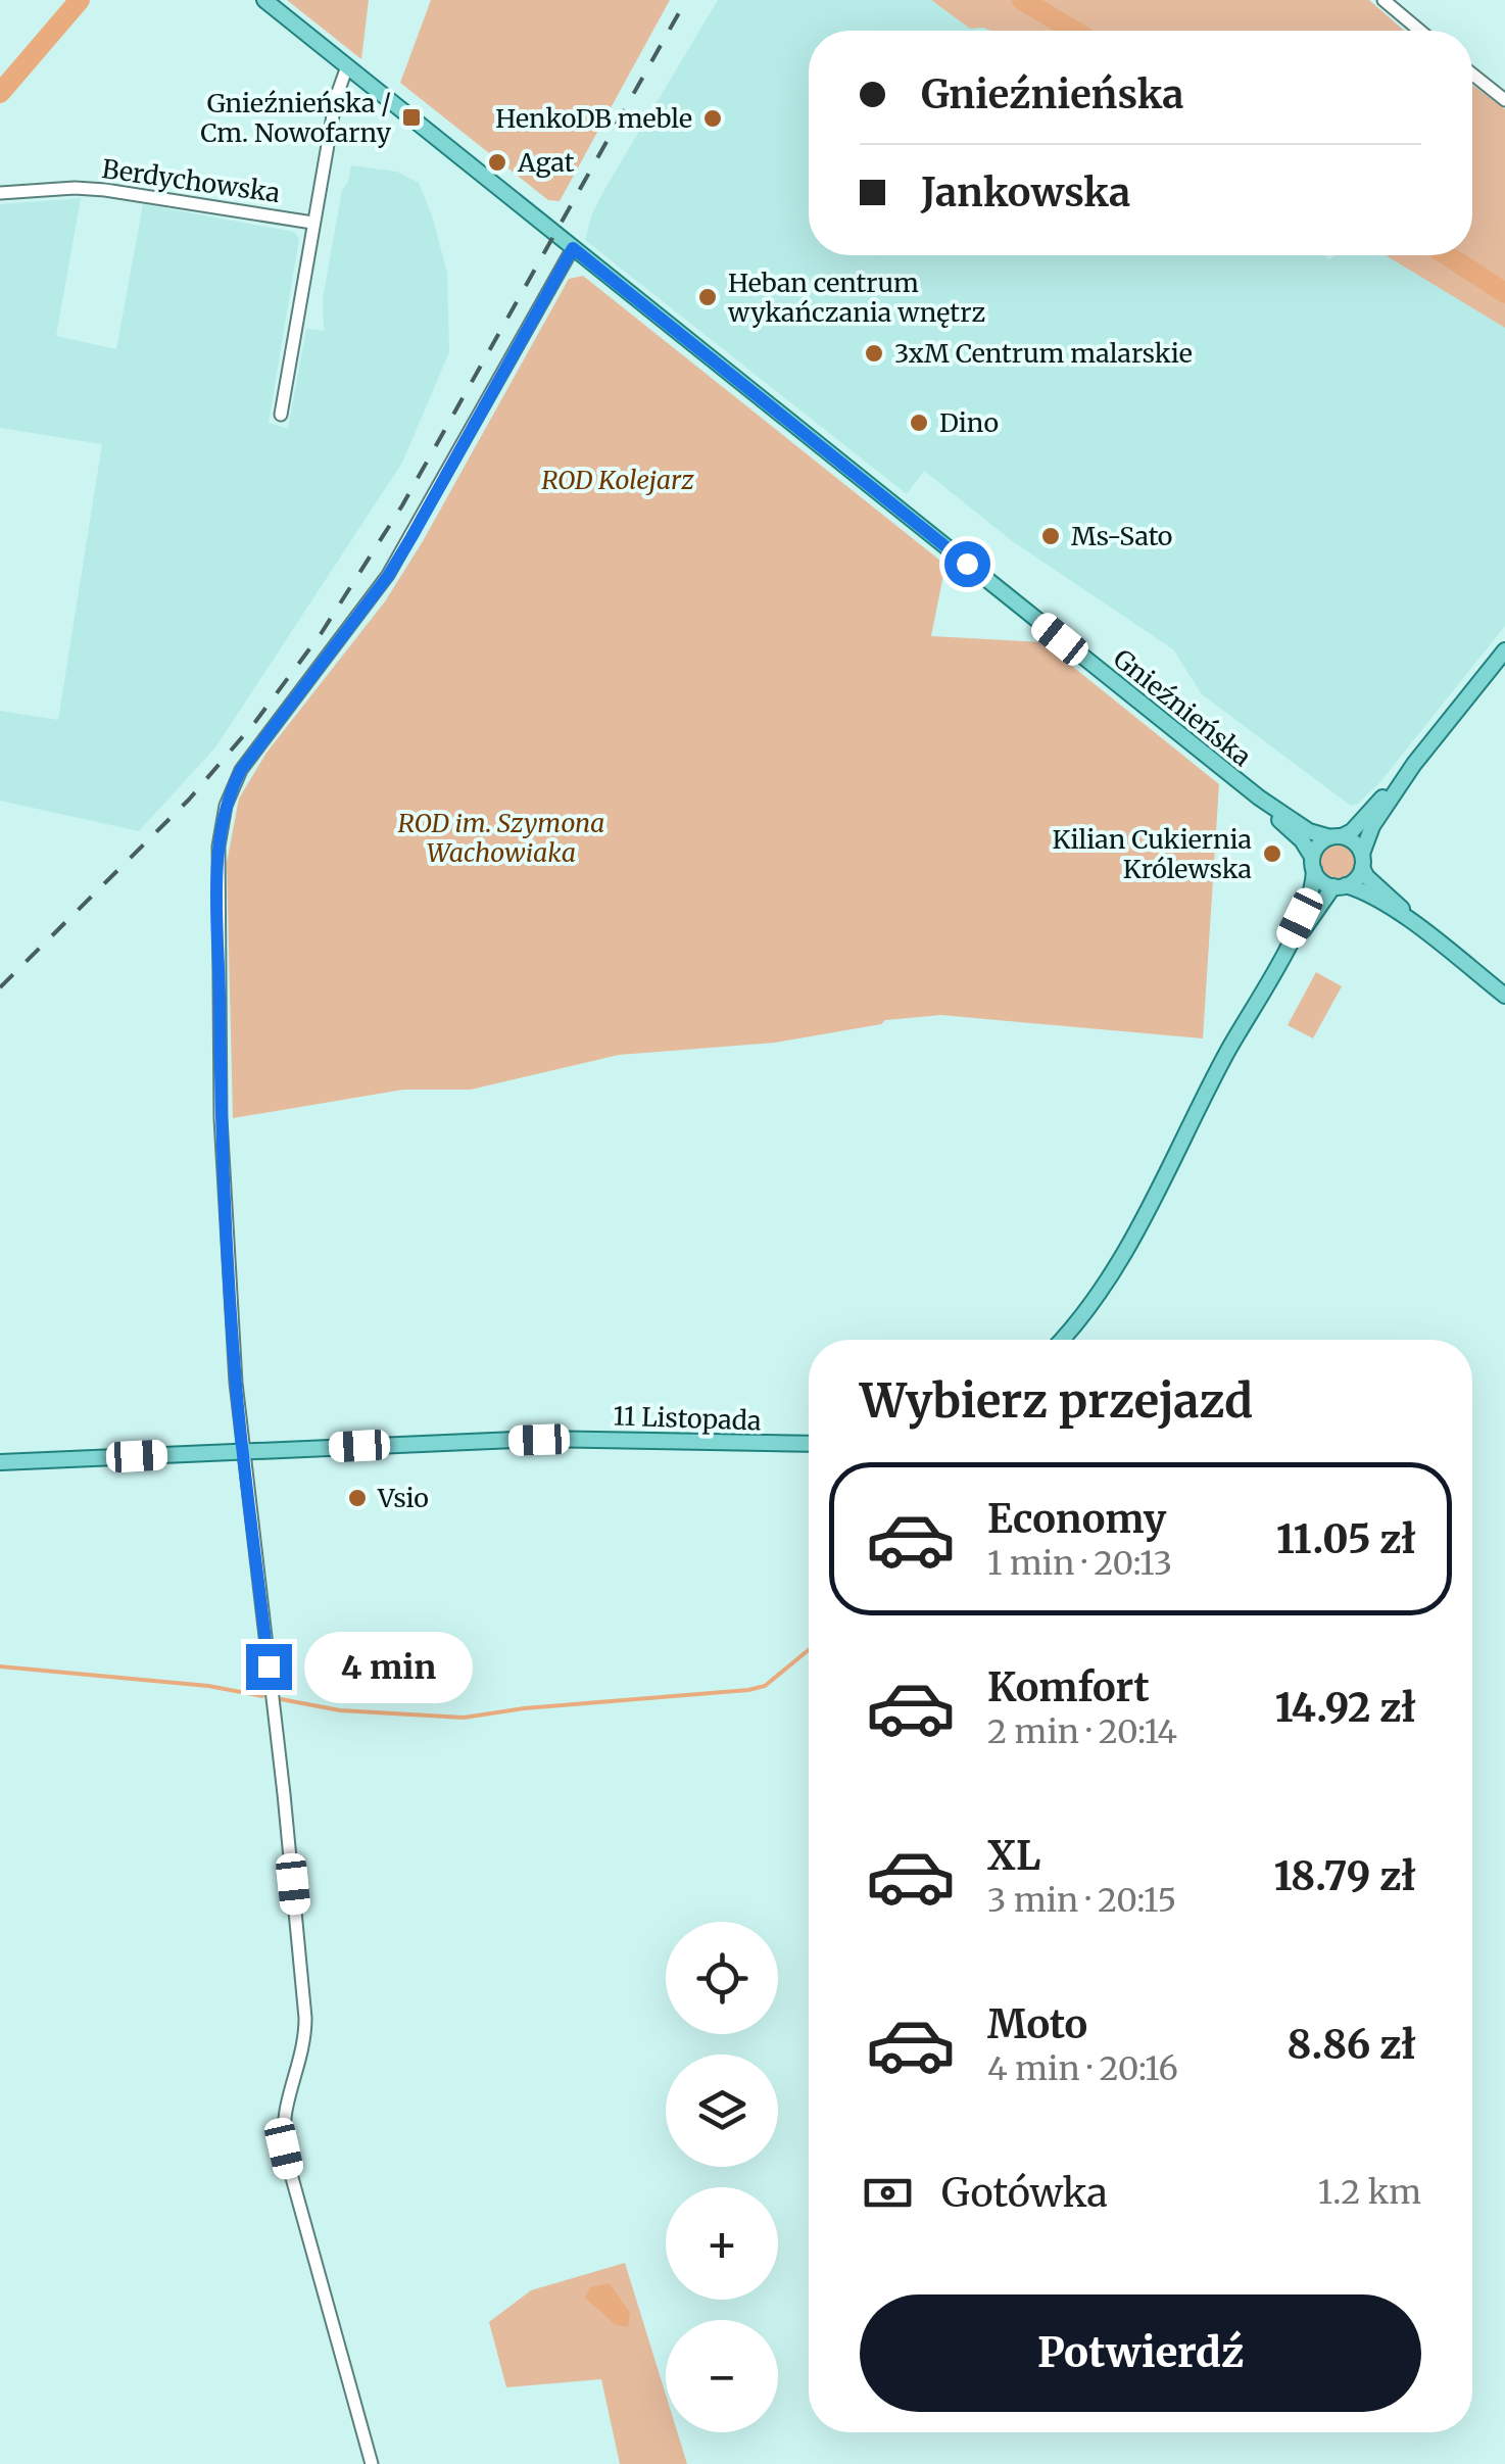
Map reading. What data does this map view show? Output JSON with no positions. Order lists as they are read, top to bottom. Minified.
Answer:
{"streets":{"main road":["Gnieźnieńska","11 Listopada"],"street":["Berdychowska"]},"parks":["ROD Kolejarz","ROD im. Szymona Wachowiaka"],"places":{"transit":["Gnieźnieńska / Cm. Nowofarny"],"other":["HenkoDB meble","Agat","Heban centrum wykańczania wnętrz","3xM Centrum malarskie","Dino","Ms-Sato","Kilian Cukiernia Królewska","Vsio"]},"page":{"banner":["Gnieźnieńska","Jankowska"],"heading":"Wybierz przejazd","list":[{"name":"Economy","note":"1 min · 20:13","value":"11.05 zł"},{"name":"Komfort","note":"2 min · 20:14","value":"14.92 zł"},{"name":"XL","note":"3 min · 20:15","value":"18.79 zł"},{"name":"Moto","note":"4 min · 20:16","value":"8.86 zł"}],"bubble":"4 min","map_buttons":["+","−"],"pay":["Gotówka","1.2 km"],"buttons":"Potwierdź"}}
